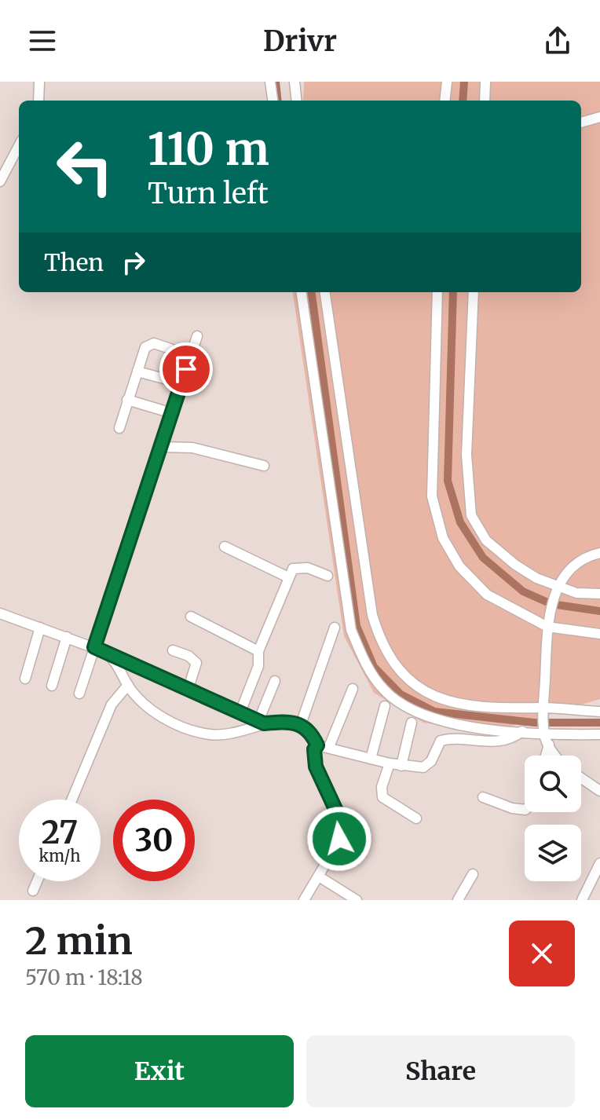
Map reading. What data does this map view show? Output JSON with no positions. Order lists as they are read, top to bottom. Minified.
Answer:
{"page":{"header":"Drivr","turn":["110 m","Turn left"],"then":"Then","speed":"27 km/h","limit":"30","heading":["2 min","570 m · 18:18"],"buttons":["Exit","Share"]}}
